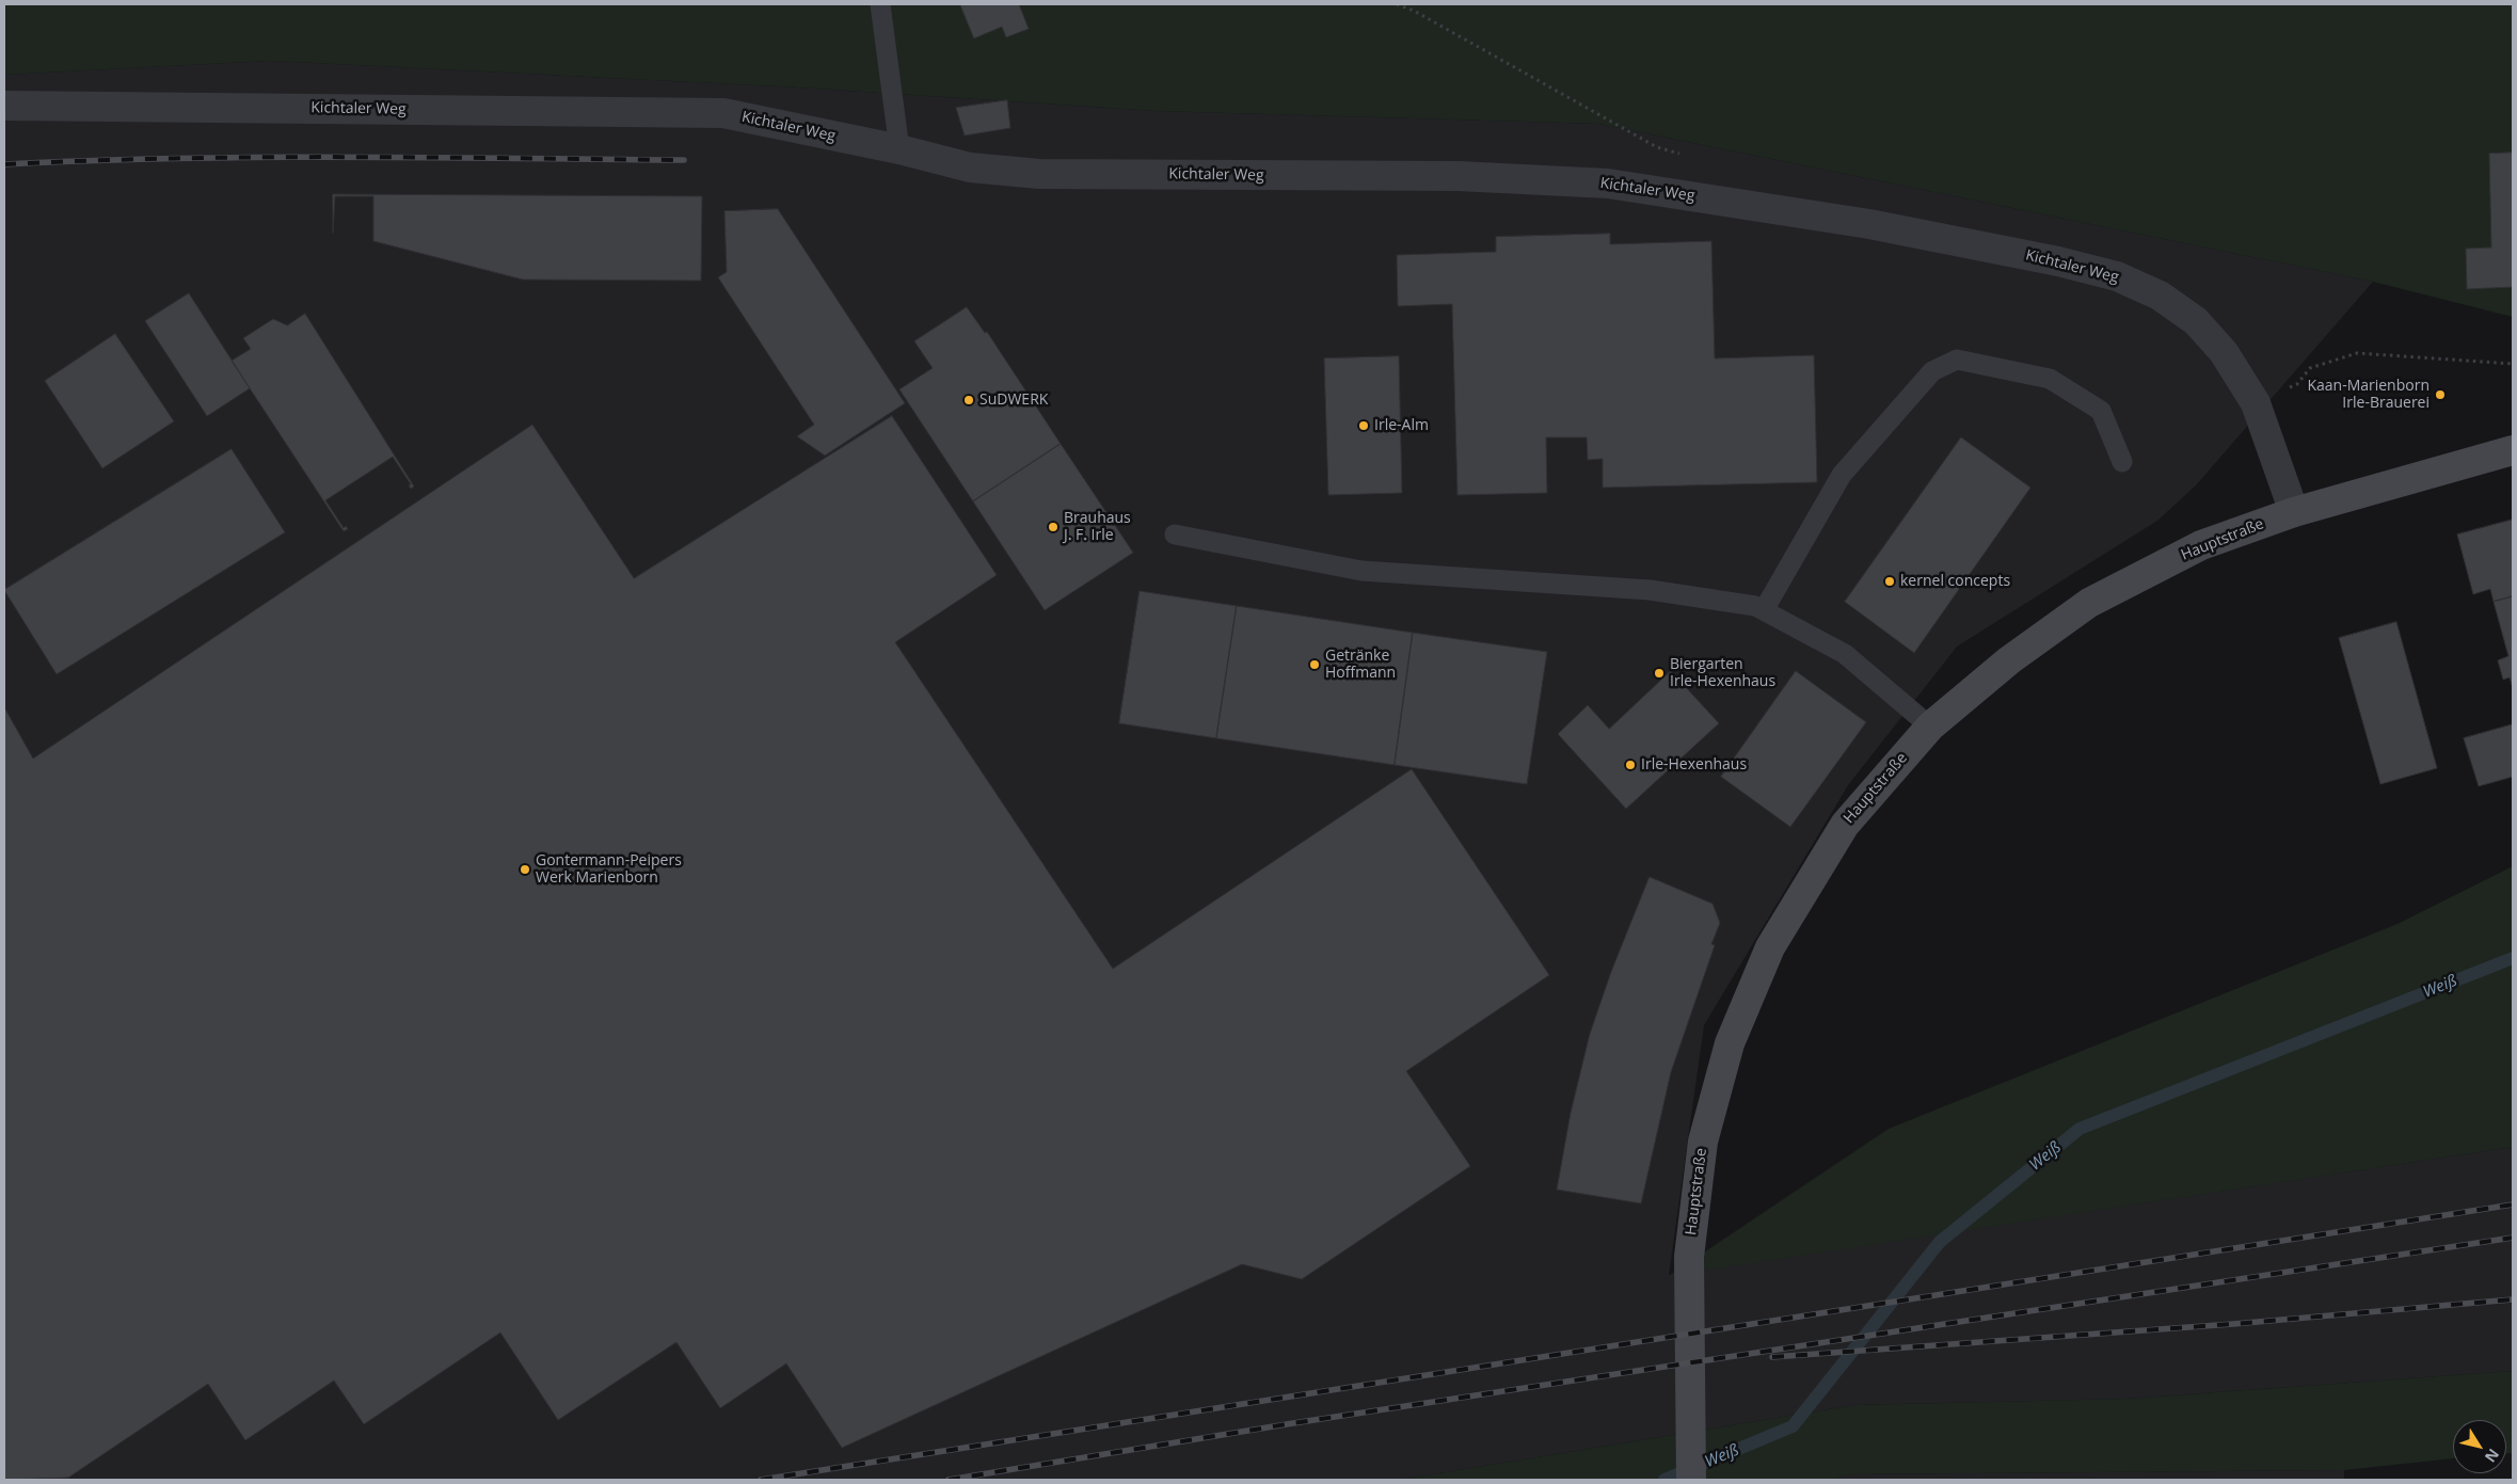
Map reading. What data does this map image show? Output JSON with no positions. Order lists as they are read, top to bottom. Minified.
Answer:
{"streets":{"main road":["Hauptstraße"],"street":["Kichtaler Weg"]},"crossings":[["Kichtaler Weg","Hauptstraße"]],"water":["Weiß"],"places":["Kaan-Marienborn Irle-Brauerei","SuDWERK","Irle-Alm","Brauhaus J. F. Irle","kernel concepts","Getränke Hoffmann","Biergarten Irle-Hexenhaus","Irle-Hexenhaus","Gontermann-Peipers Werk Marienborn"],"north":"bottom right"}
